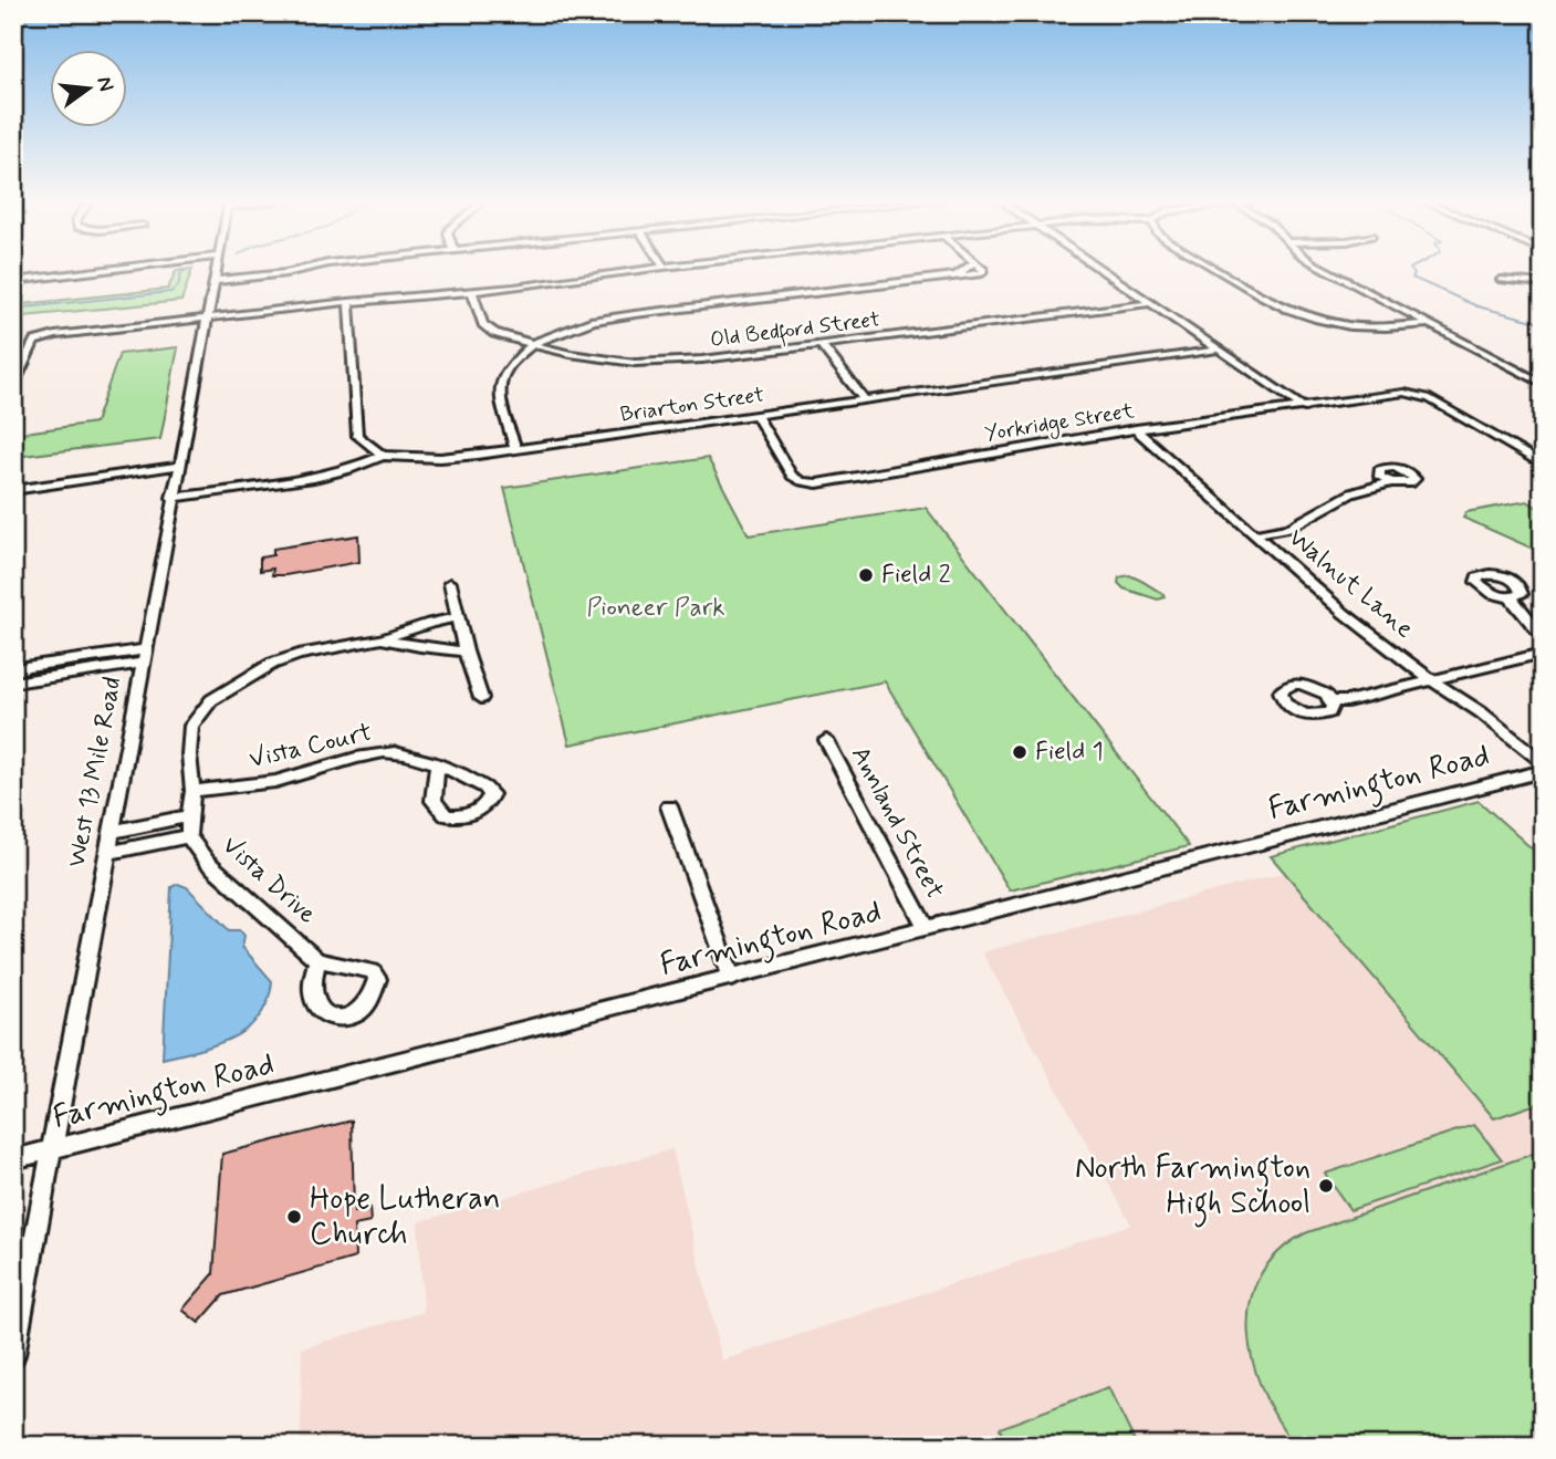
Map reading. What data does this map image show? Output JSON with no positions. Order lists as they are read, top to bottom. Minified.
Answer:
{"streets":{"street":["Old Bedford Street","Briarton Street","Yorkridge Street","Walnut Lane","Vista Court","West 13 Mile Road","Farmington Road","Annland Street","Vista Drive"]},"crossings":[["Briarton Street","Yorkridge Street"],["Briarton Street","West 13 Mile Road"],["Yorkridge Street","Walnut Lane"],["Vista Court","Vista Drive"],["West 13 Mile Road","Farmington Road"],["West 13 Mile Road","Vista Drive"],["Farmington Road","Annland Street"]],"parks":["Pioneer Park"],"places":["Field 2","Field 1","North Farmington High School","Hope Lutheran Church"],"north":"right"}
